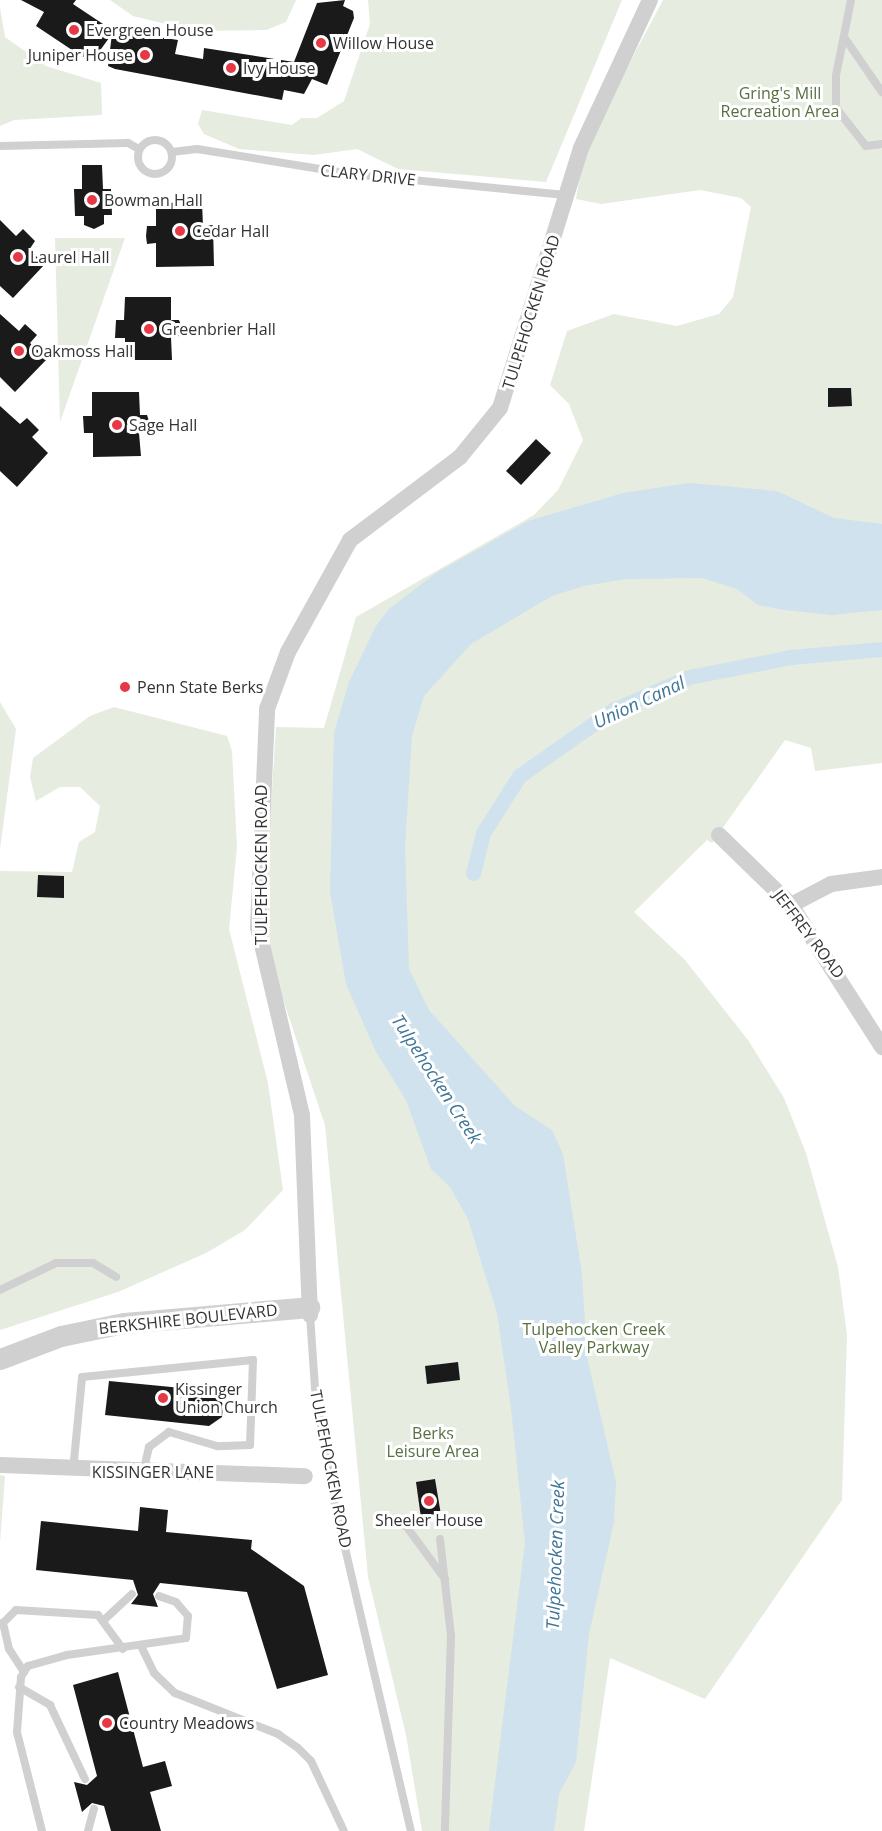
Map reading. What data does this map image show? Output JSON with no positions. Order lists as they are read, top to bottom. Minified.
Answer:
{"streets":{"street":["TULPEHOCKEN ROAD","JEFFREY ROAD","BERKSHIRE BOULEVARD","KISSINGER LANE"],"lane":["CLARY DRIVE"]},"crossings":[["CLARY DRIVE","TULPEHOCKEN ROAD"],["TULPEHOCKEN ROAD","BERKSHIRE BOULEVARD"]],"water":["Union Canal","Tulpehocken Creek"],"parks":["Gring's Mill Recreation Area","Tulpehocken Creek Valley Parkway","Berks Leisure Area"],"places":["Evergreen House","Willow House","Juniper House","Ivy House","Bowman Hall","Cedar Hall","Laurel Hall","Greenbrier Hall","Oakmoss Hall","Sage Hall","Penn State Berks","Kissinger Union Church","Sheeler House","Country Meadows"]}
